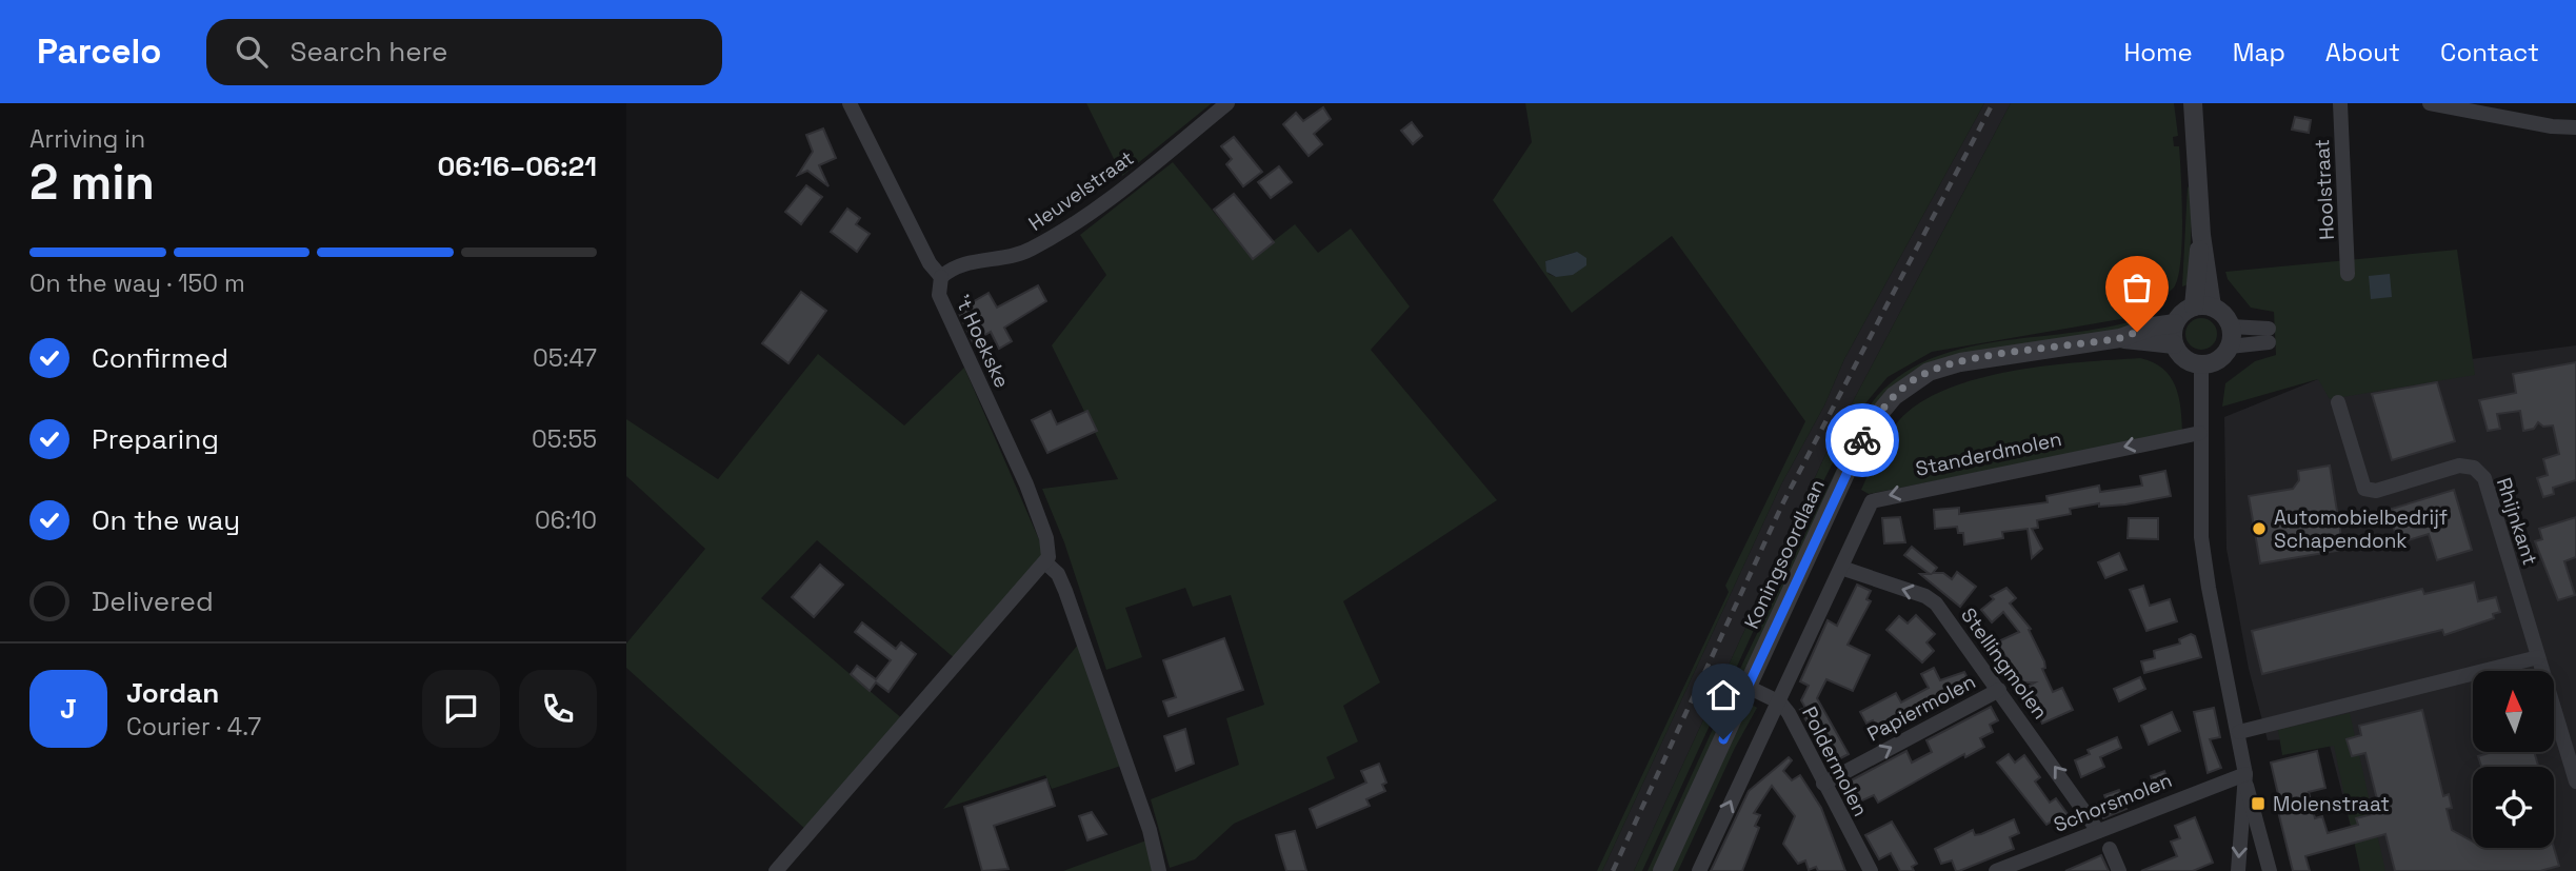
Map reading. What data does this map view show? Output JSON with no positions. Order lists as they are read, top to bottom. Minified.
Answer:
{"streets":{"street":["Hoolstraat","Heuvelstraat","'t Hoekske","Standerdmolen","Rhijnkant","Koningsoordlaan","Stellingmolen","Papiermolen","Poldermolen","Schorsmolen"]},"crossings":[["Heuvelstraat","'t Hoekske"],["Standerdmolen","Stellingmolen"],["Standerdmolen","Poldermolen"],["Koningsoordlaan","Poldermolen"],["Stellingmolen","Papiermolen"],["Stellingmolen","Schorsmolen"],["Papiermolen","Poldermolen"]],"one_way":["Stellingmolen","Papiermolen"],"places":{"other":["Automobielbedrijf Schapendonk"],"transit":["Molenstraat"]},"north":"top","page":{"header":"Parcelo","search":"Search here","nav":["Home","Map","About","Contact"],"heading":["2 min","Arriving in","06:16–06:21"],"panel":["Jordan","Courier · 4.7"],"bar":"On the way · 150 m","list":[["Confirmed","05:47"],["Preparing","05:55"],["On the way","06:10"],"Delivered"],"round":"J"}}
